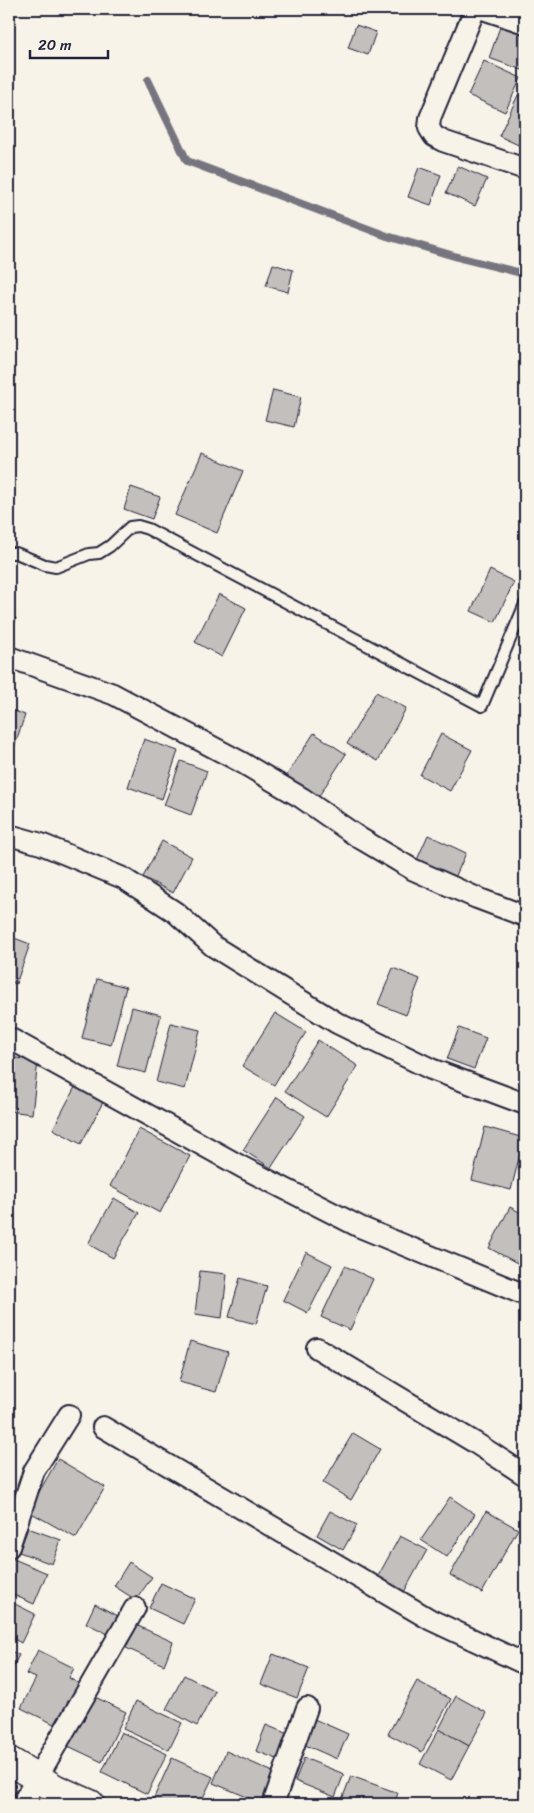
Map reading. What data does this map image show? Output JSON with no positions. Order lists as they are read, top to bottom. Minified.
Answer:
{"scale_bar":"20 m"}
